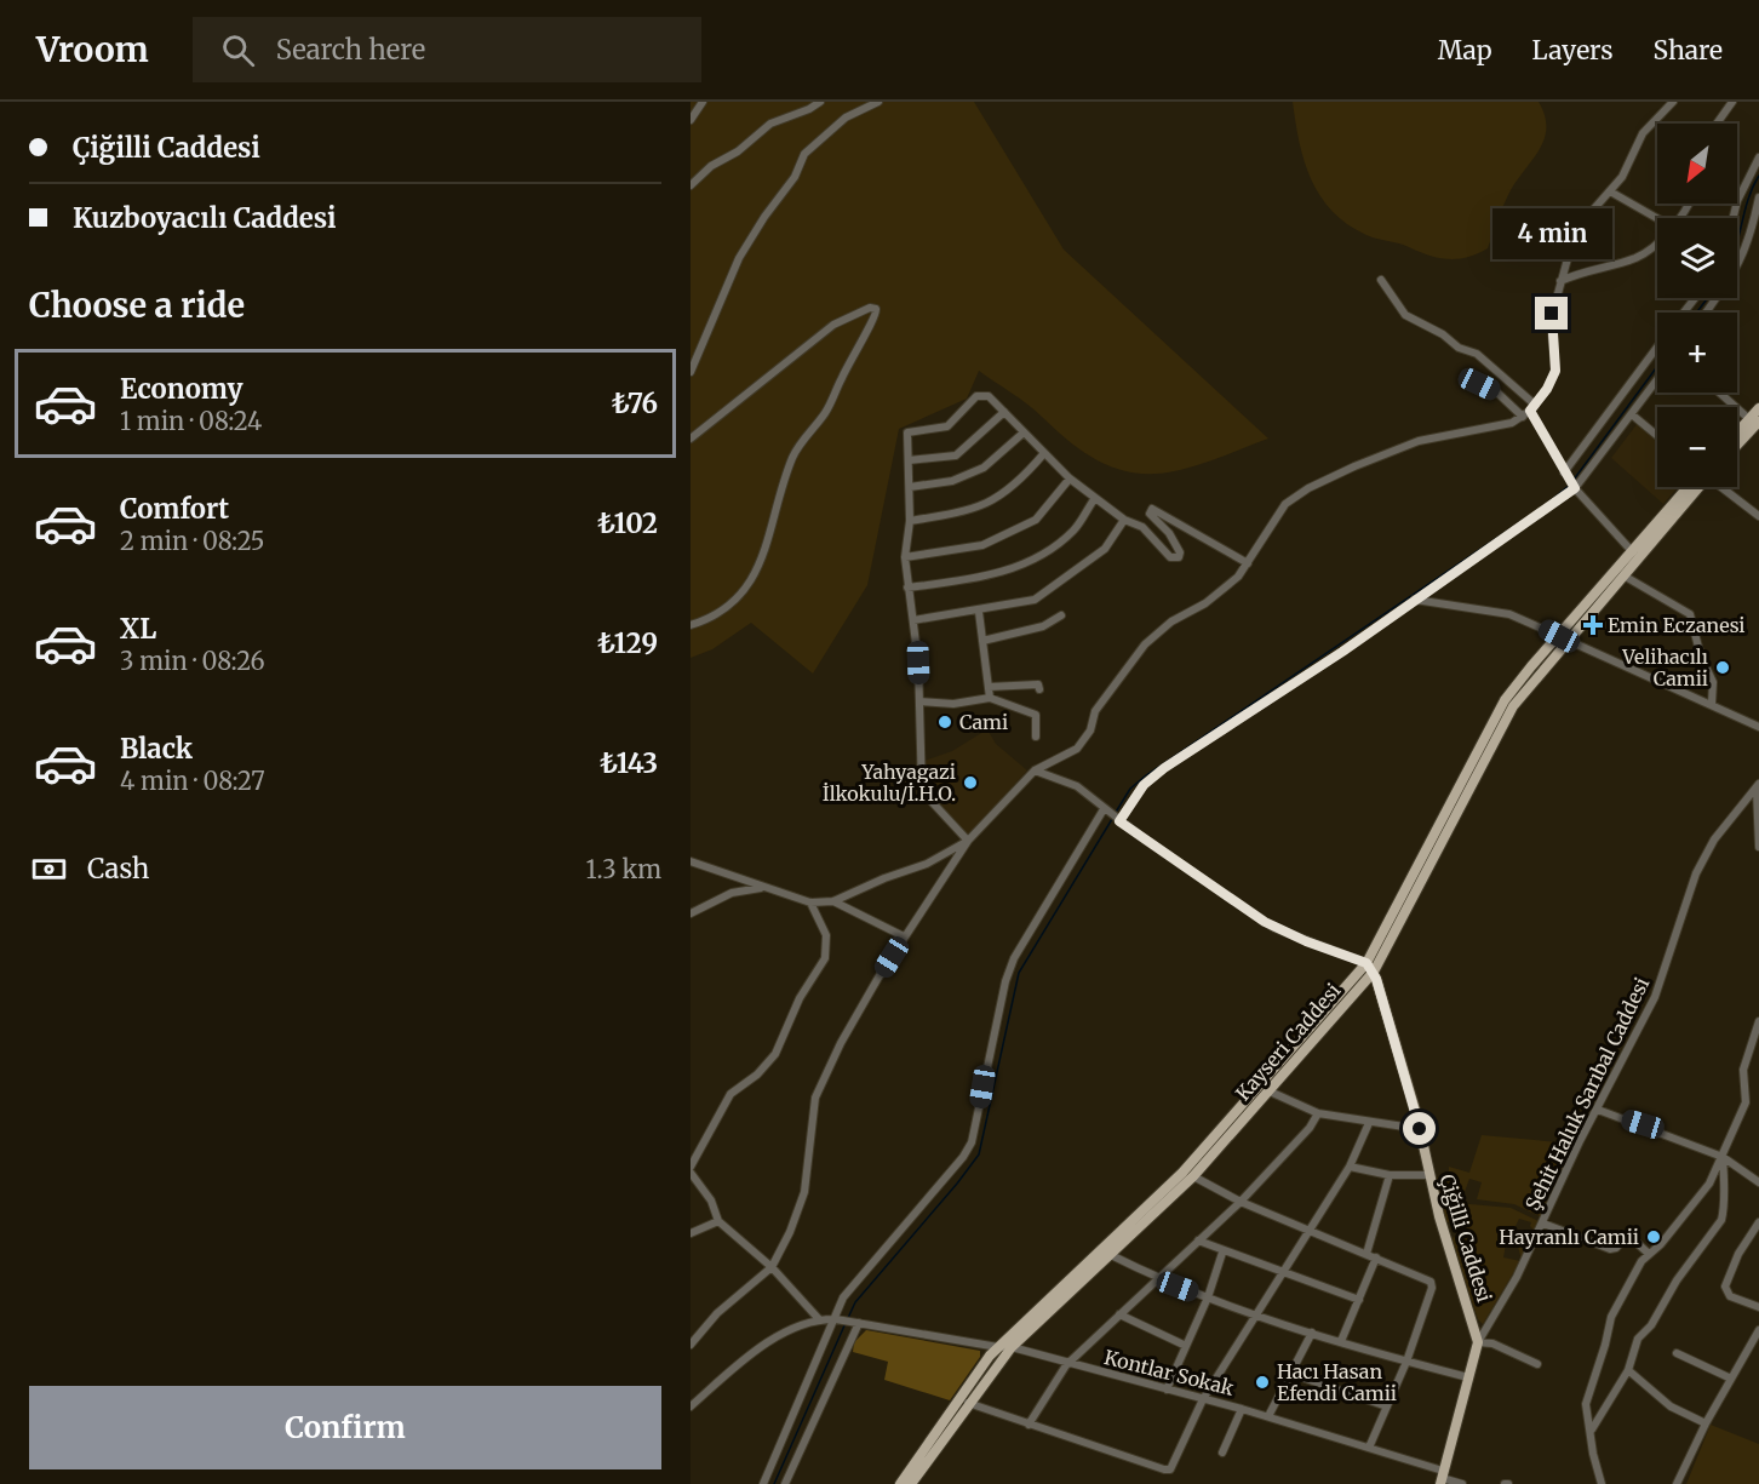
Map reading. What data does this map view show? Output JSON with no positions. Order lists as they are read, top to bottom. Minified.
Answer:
{"streets":{"main road":["Kayseri Caddesi","Çiğilli Caddesi"],"street":["Şehit Haluk Sarıbal Caddesi","Kontlar Sokak"]},"crossings":[["Kayseri Caddesi","Çiğilli Caddesi"],["Kayseri Caddesi","Kontlar Sokak"],["Şehit Haluk Sarıbal Caddesi","Çiğilli Caddesi"]],"places":{"health":["Emin Eczanesi"],"other":["Velihacılı Camii","Cami","Yahyagazi İlkokulu/İ.H.O.","Hayranlı Camii","Hacı Hasan Efendi Camii"]},"north":"bottom left","page":{"header":"Vroom","search":"Search here","nav":["Map","Layers","Share"],"banner":["Çiğilli Caddesi","Kuzboyacılı Caddesi"],"map_buttons":["+","−"],"bubble":"4 min","heading":"Choose a ride","list":[{"name":"Economy","note":"1 min · 08:24","value":"₺76"},{"name":"Comfort","note":"2 min · 08:25","value":"₺102"},{"name":"XL","note":"3 min · 08:26","value":"₺129"},{"name":"Black","note":"4 min · 08:27","value":"₺143"}],"pay":["Cash","1.3 km"],"buttons":"Confirm"}}
